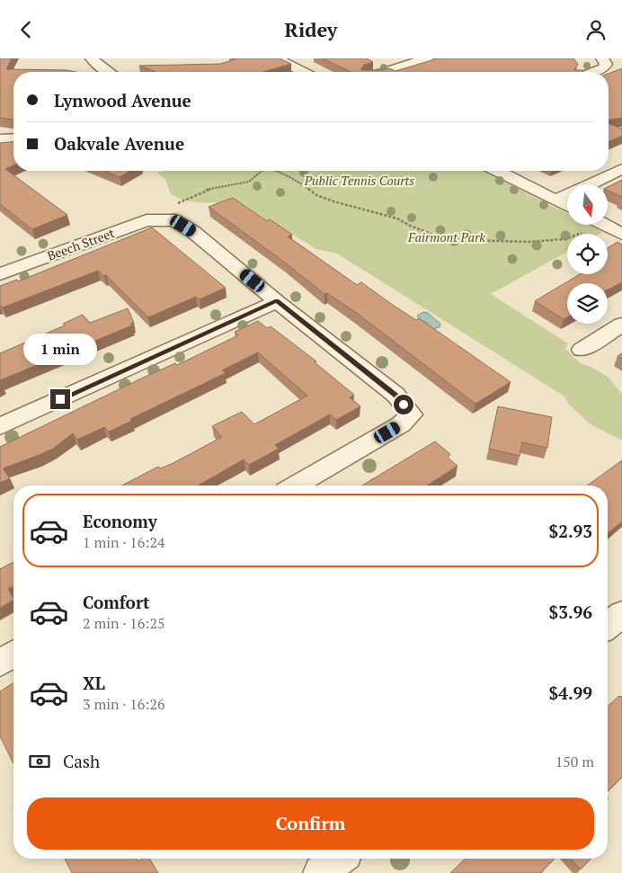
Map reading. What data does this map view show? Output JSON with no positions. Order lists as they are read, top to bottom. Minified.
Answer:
{"streets":{"street":["Beech Street"]},"parks":["Public Tennis Courts","Fairmont Park"],"north":"bottom","page":{"header":"Ridey","banner":["Lynwood Avenue","Oakvale Avenue"],"bubble":"1 min","list":[{"name":"Economy","note":"1 min · 16:24","value":"$2.93"},{"name":"Comfort","note":"2 min · 16:25","value":"$3.96"},{"name":"XL","note":"3 min · 16:26","value":"$4.99"}],"pay":["Cash","150 m"],"buttons":"Confirm"}}
